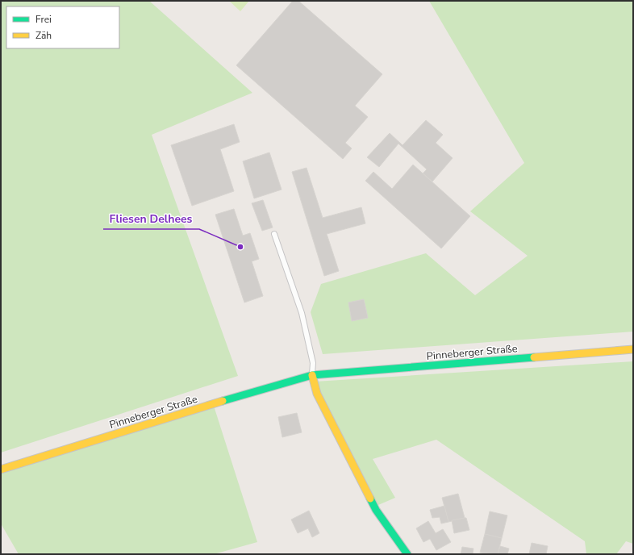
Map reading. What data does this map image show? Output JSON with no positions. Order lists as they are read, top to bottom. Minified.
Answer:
{"streets":{"main road":["Pinneberger Straße"]},"places":["Fliesen Delhees"],"legend":["Frei","Zäh"]}
